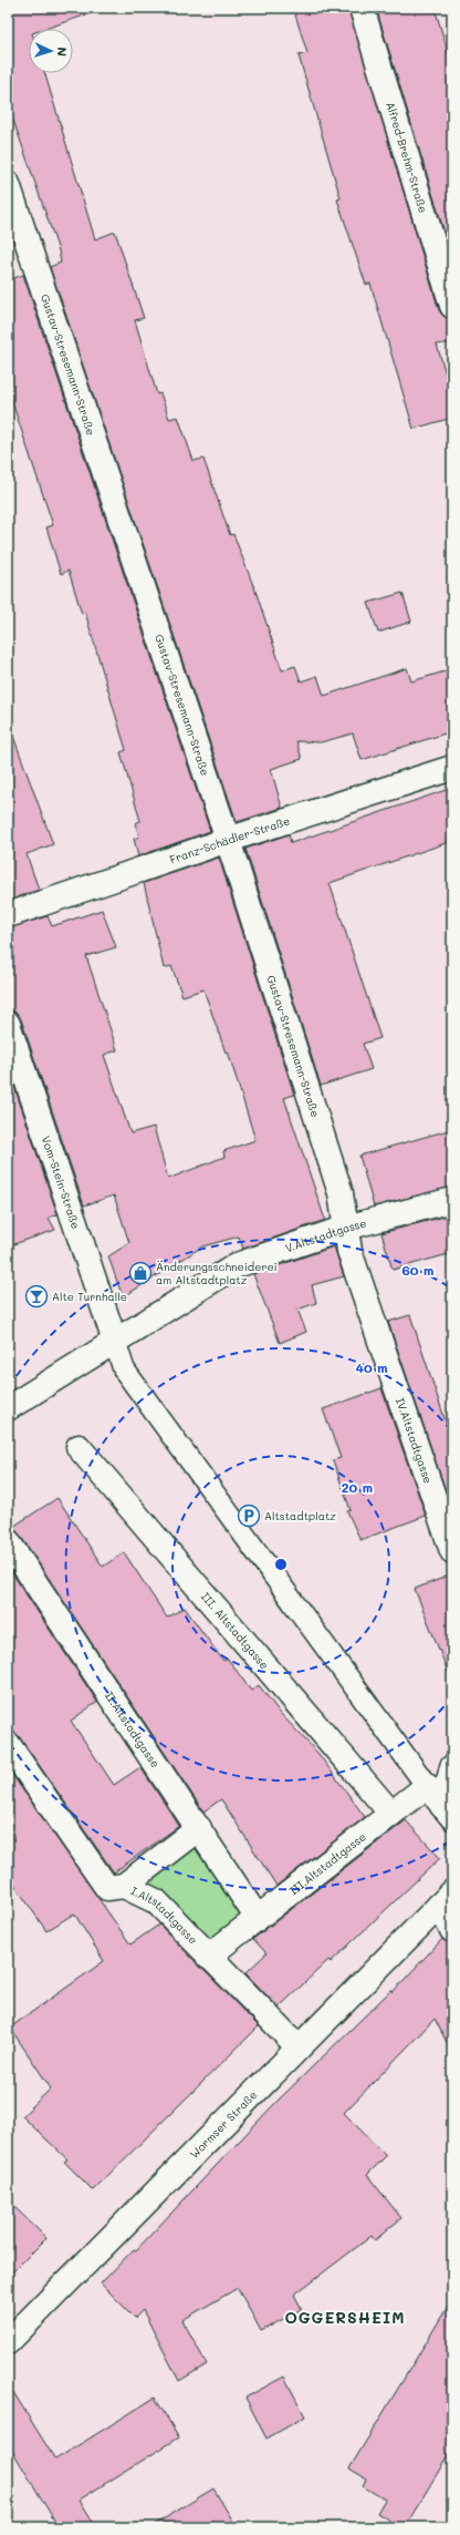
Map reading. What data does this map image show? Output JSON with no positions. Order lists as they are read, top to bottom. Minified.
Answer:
{"streets":{"street":["Alfred-Brehm-Straße","Gustav-Stresemann-Straße","Franz-Schädler-Straße","Vom-Stein-Straße","V.Altstadtgasse","IV.Altstadtgasse","III. Altstadtgasse","II.Altstadtgasse","III.Altstadtgasse","I.Altstadtgasse","Wormser Straße"]},"crossings":[["Gustav-Stresemann-Straße","Franz-Schädler-Straße"],["Gustav-Stresemann-Straße","V.Altstadtgasse"],["Gustav-Stresemann-Straße","IV.Altstadtgasse"],["Vom-Stein-Straße","V.Altstadtgasse"],["V.Altstadtgasse","IV.Altstadtgasse"],["III. Altstadtgasse","III.Altstadtgasse"],["II.Altstadtgasse","III.Altstadtgasse"],["III.Altstadtgasse","I.Altstadtgasse"],["I.Altstadtgasse","Wormser Straße"]],"districts":["OGGERSHEIM"],"places":{"shop":["Änderungsschneiderei am Altstadtplatz"],"bar":["Alte Turnhalle"],"parking":["Altstadtplatz"]},"north":"right","rings":["60 m","40 m","20 m"]}
